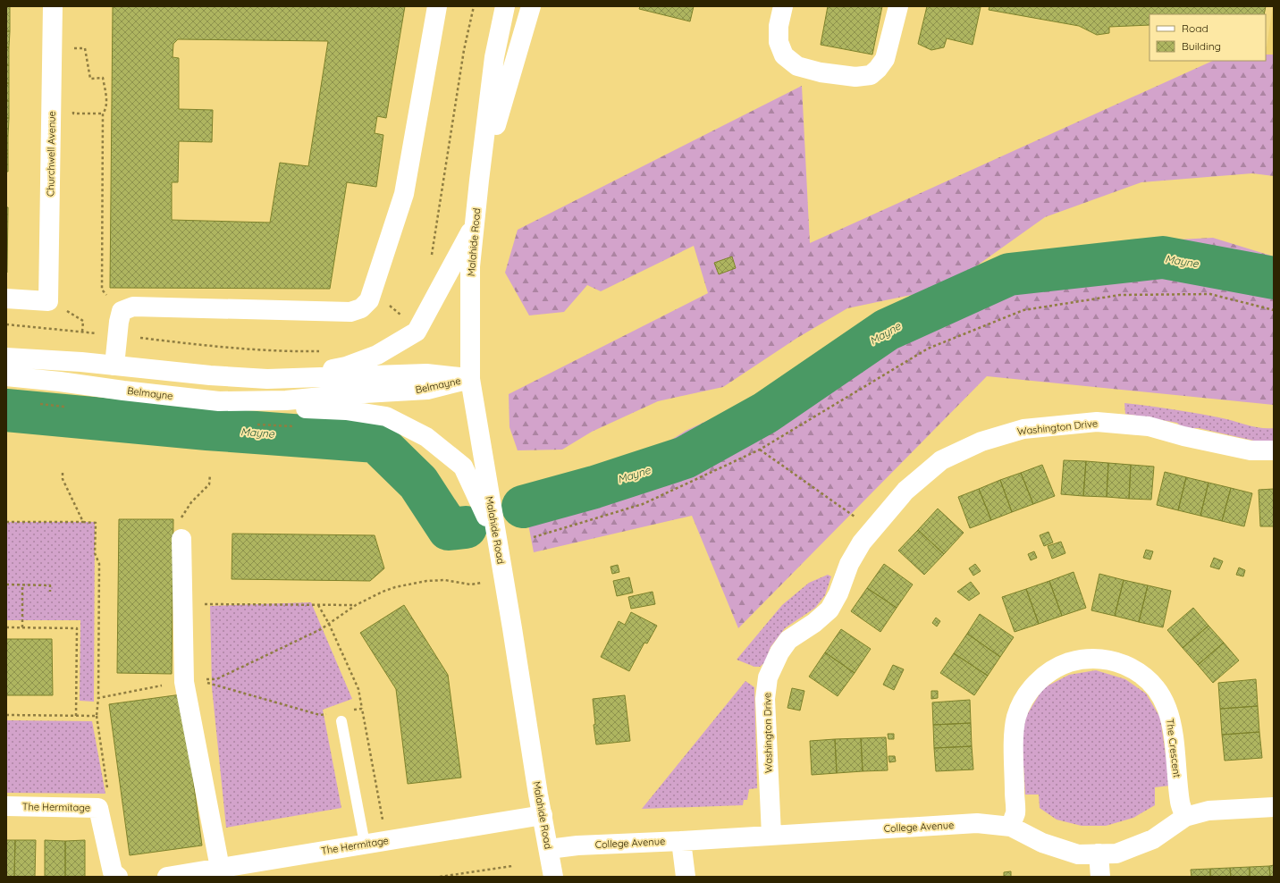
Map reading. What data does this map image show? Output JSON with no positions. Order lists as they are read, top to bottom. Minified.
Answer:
{"streets":{"street":["Churchwell Avenue","Malahide Road","Belmayne","Washington Drive","The Crescent","The Hermitage","College Avenue"]},"crossings":[["Malahide Road","Belmayne"],["Malahide Road","The Hermitage"],["Malahide Road","College Avenue"],["Washington Drive","College Avenue"],["The Crescent","College Avenue"]],"water":["Mayne"],"legend":["Road","Building"]}
